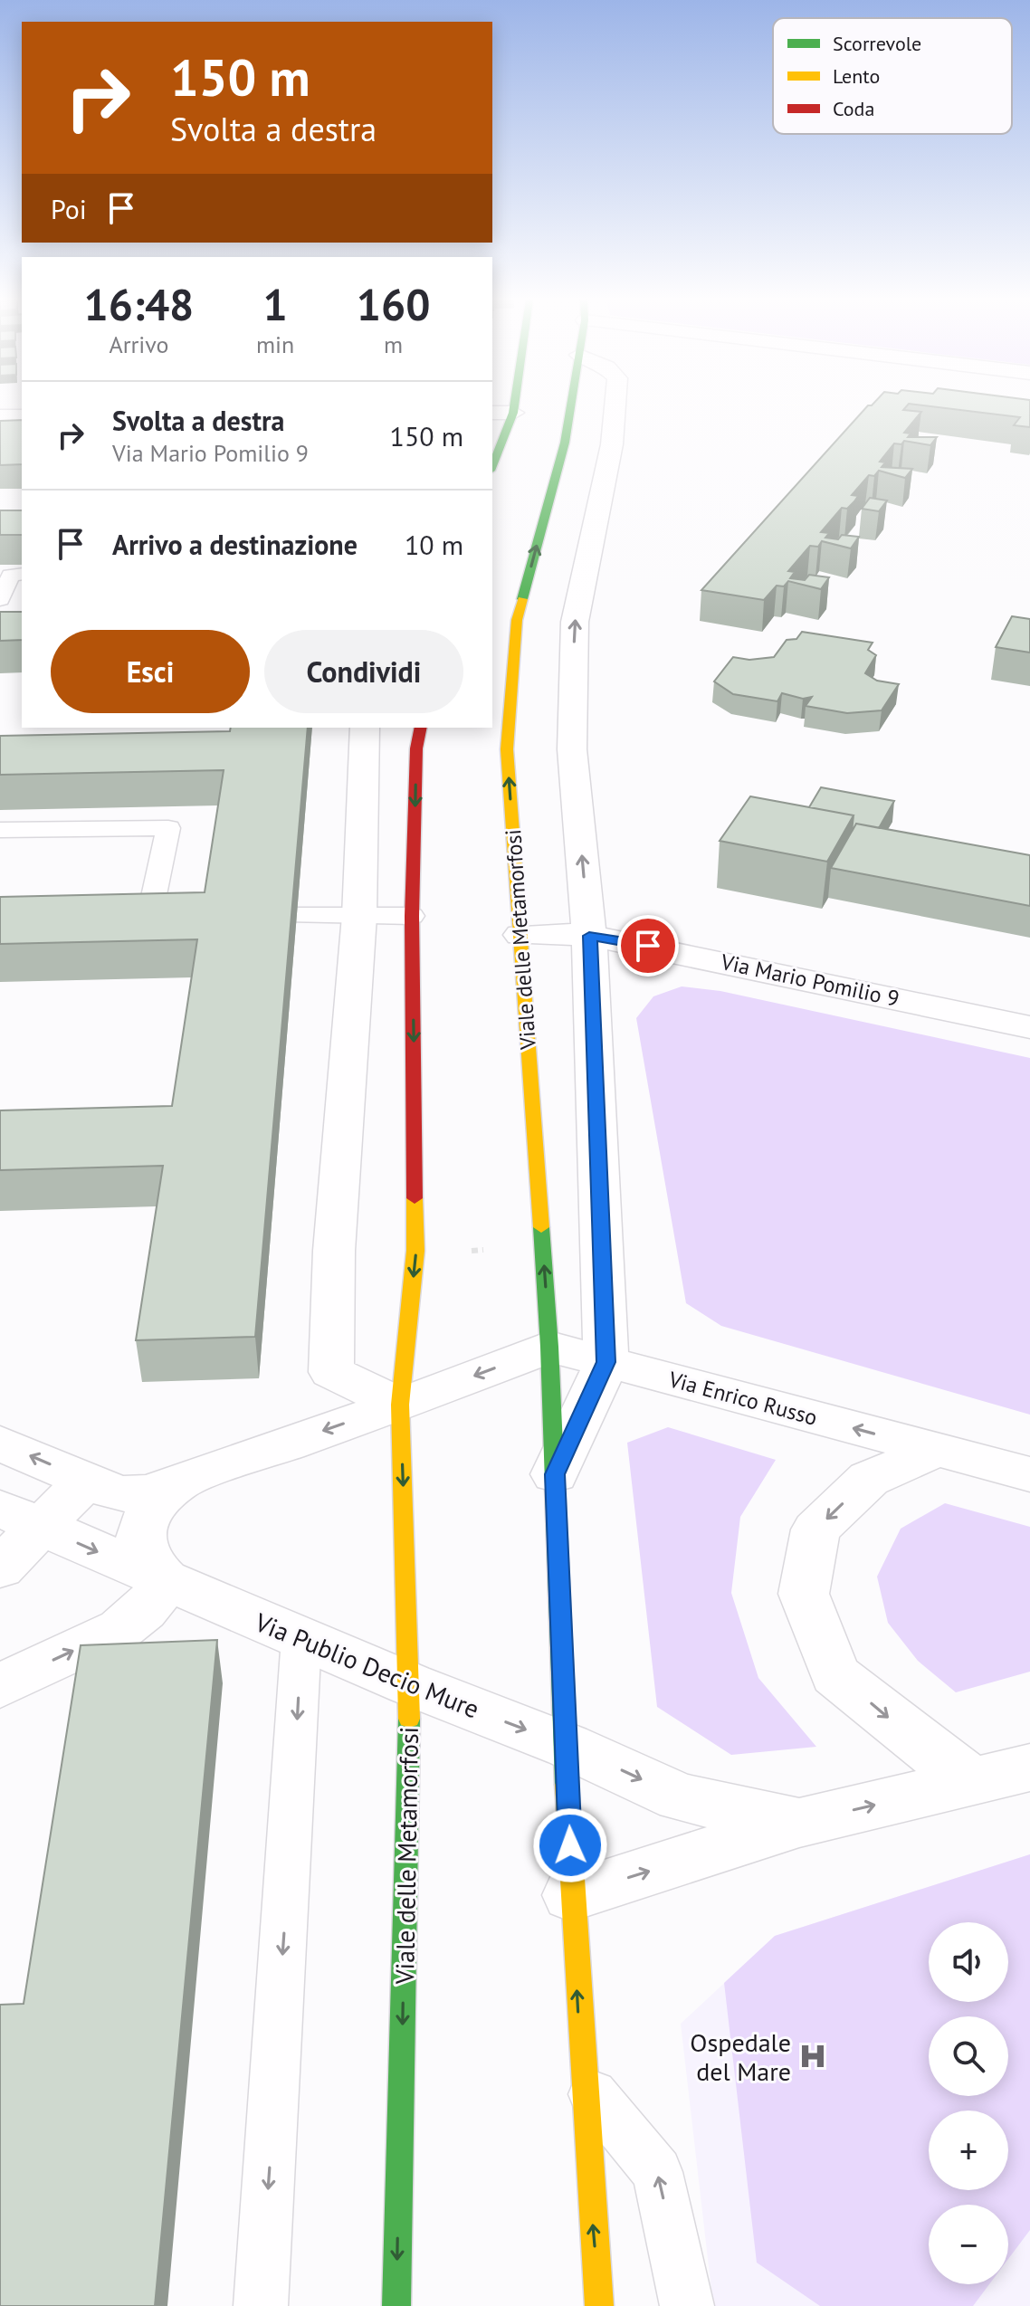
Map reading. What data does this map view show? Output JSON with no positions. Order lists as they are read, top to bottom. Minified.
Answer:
{"streets":{"street":["Viale delle Metamorfosi","Via Mario Pomilio 9","Via Enrico Russo","Via Publio Decio Mure"]},"crossings":[["Viale delle Metamorfosi","Via Mario Pomilio 9"],["Viale delle Metamorfosi","Via Enrico Russo"],["Viale delle Metamorfosi","Via Publio Decio Mure"],["Via Enrico Russo","Via Publio Decio Mure"]],"one_way":["Via Enrico Russo"],"places":{"hospital":["Ospedale del Mare"]},"legend":["Scorrevole","Lento","Coda"],"page":{"turn":["150 m","Svolta a destra"],"then":"Poi","eta":["16:48","Arrivo","1","min","160","m"],"list":[{"name":"Svolta a destra","note":"Via Mario Pomilio 9","value":"150 m"},{"name":"Arrivo a destinazione","value":"10 m"}],"buttons":["Esci","Condividi"],"map_buttons":["+","−"]}}
